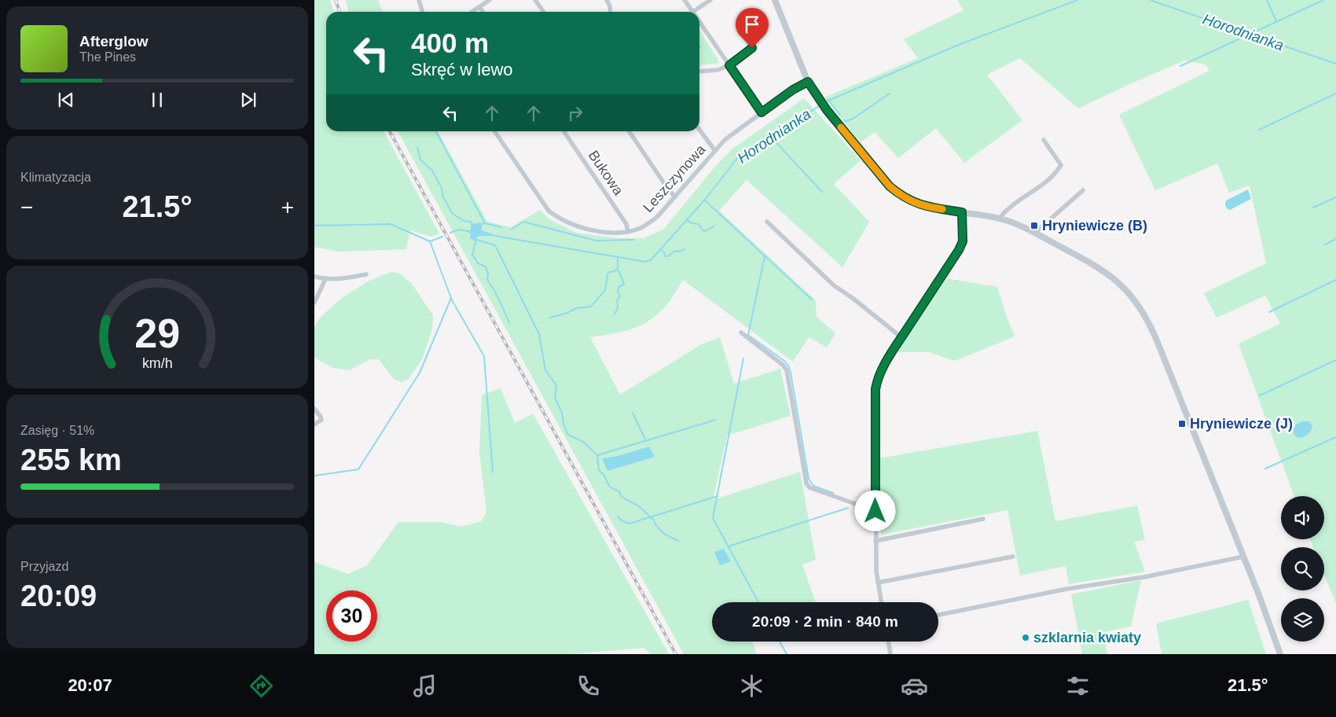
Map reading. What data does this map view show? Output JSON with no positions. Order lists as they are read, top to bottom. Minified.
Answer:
{"streets":{"street":["Bukowa","Leszczynowa"]},"crossings":[["Bukowa","Leszczynowa"]],"water":["Horodnianka"],"places":{"transit":["Hryniewicze (B)","Hryniewicze (J)"],"other":["szklarnia kwiaty"]},"page":{"turn":["400 m","Skręć w lewo"],"song":["Afterglow","The Pines"],"tile":["Klimatyzacja",["Zasięg · 51%","255 km"],["Przyjazd","20:09"]],"heat":["−","21.5°","+"],"limit":"30","trip":"20:09 · 2 min · 840 m","tabs":["20:07","21.5°"],"gauge":["29","km/h"]}}
